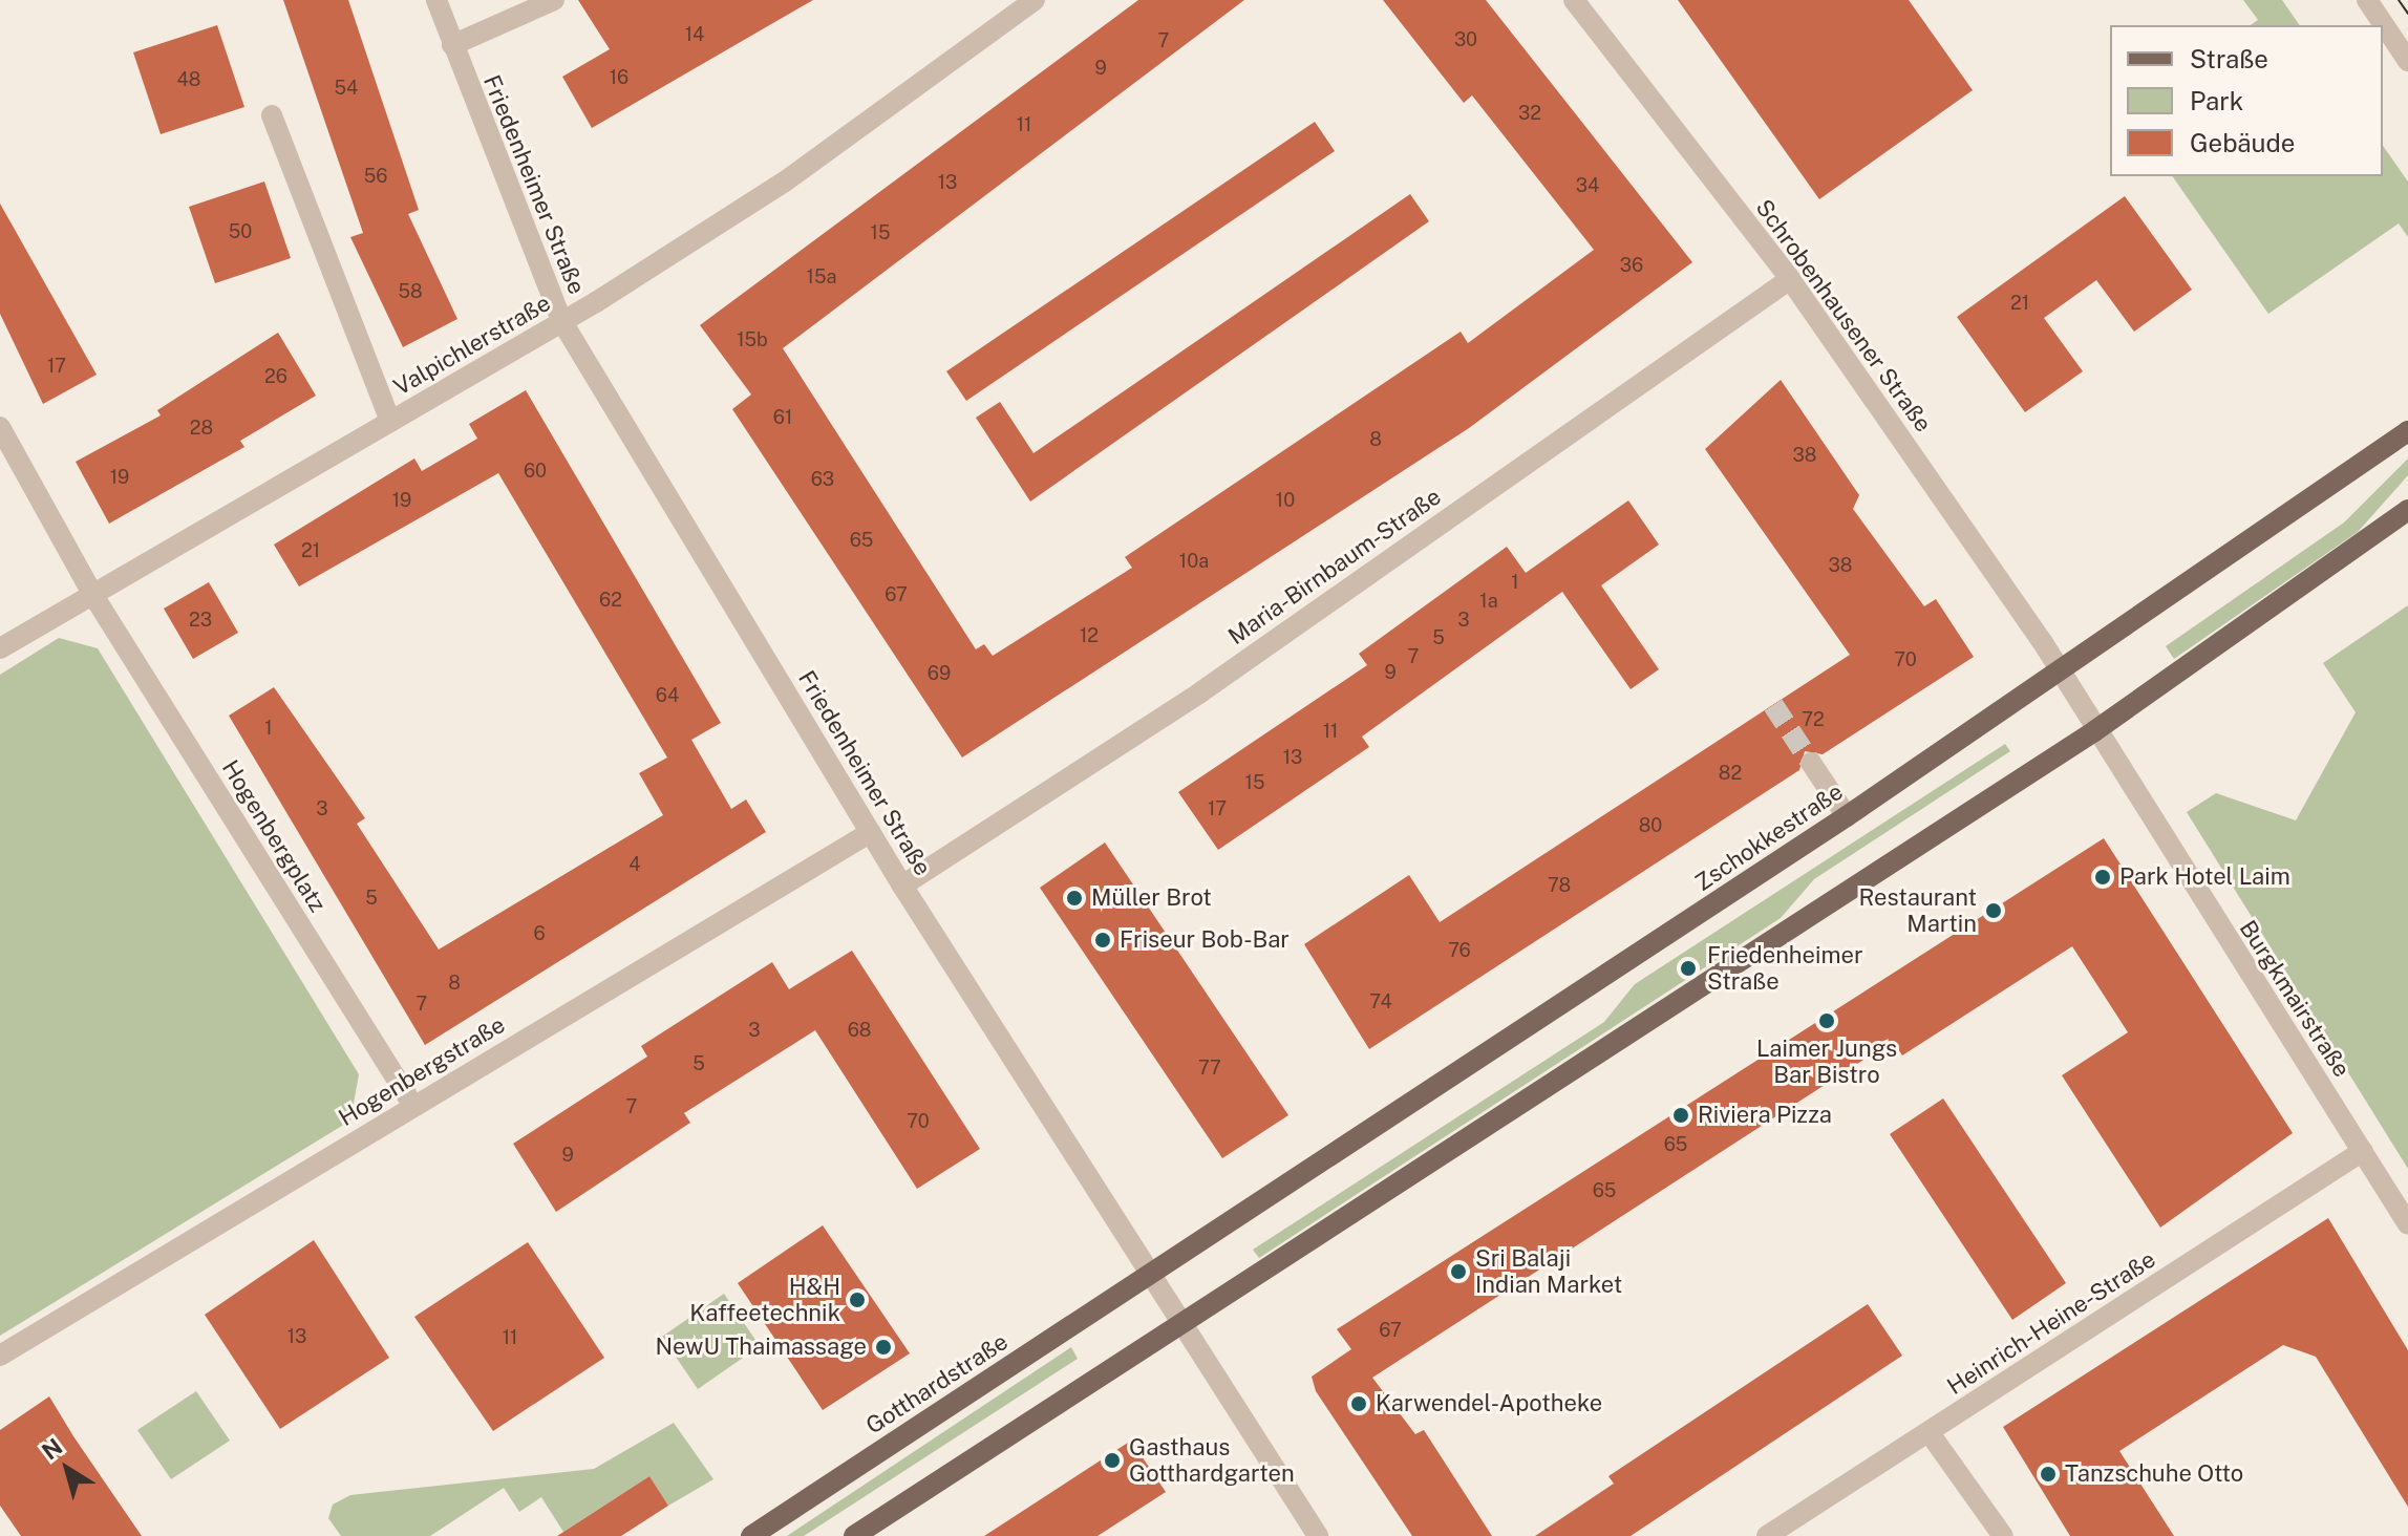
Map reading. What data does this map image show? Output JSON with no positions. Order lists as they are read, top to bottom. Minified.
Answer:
{"streets":{"main road":["Zschokkestraße","Gotthardstraße"],"street":["Friedenheimer Straße","Schrobenhausener Straße","Valpichlerstraße","Maria-Birnbaum-Straße","Hogenbergplatz","Burgkmairstraße","Hogenbergstraße","Heinrich-Heine-Straße"]},"crossings":[["Friedenheimer Straße","Valpichlerstraße"],["Friedenheimer Straße","Maria-Birnbaum-Straße"],["Friedenheimer Straße","Zschokkestraße"],["Friedenheimer Straße","Hogenbergstraße"],["Friedenheimer Straße","Gotthardstraße"],["Schrobenhausener Straße","Maria-Birnbaum-Straße"],["Schrobenhausener Straße","Zschokkestraße"],["Schrobenhausener Straße","Burgkmairstraße"],["Valpichlerstraße","Hogenbergplatz"],["Hogenbergplatz","Hogenbergstraße"],["Zschokkestraße","Burgkmairstraße"],["Zschokkestraße","Gotthardstraße"],["Burgkmairstraße","Heinrich-Heine-Straße"]],"places":["Park Hotel Laim","Müller Brot","Restaurant Martin","Friseur Bob-Bar","Friedenheimer Straße","Laimer Jungs Bar Bistro","Riviera Pizza","Sri Balaji Indian Market","H&H Kaffeetechnik","NewU Thaimassage","Karwendel-Apotheke","Gasthaus Gotthardgarten","Tanzschuhe Otto"],"house_numbers":["14","30","7","9","16","48","54","32","11","56","13","34","50","15","36","15a","58","21","15b","17","26","61","28","8","38","60","19","63","19","10","65","21","10a","38","1","67","62","1a","23","3","12","5","7","70","9","69","64","72","1","11","13","82","15","3","17","80","4","78","5","6","76","8","74","7","3","68","5","77","7","70","65","9","65","67","13","11"],"legend":["Straße","Park","Gebäude"],"north":"top left"}
